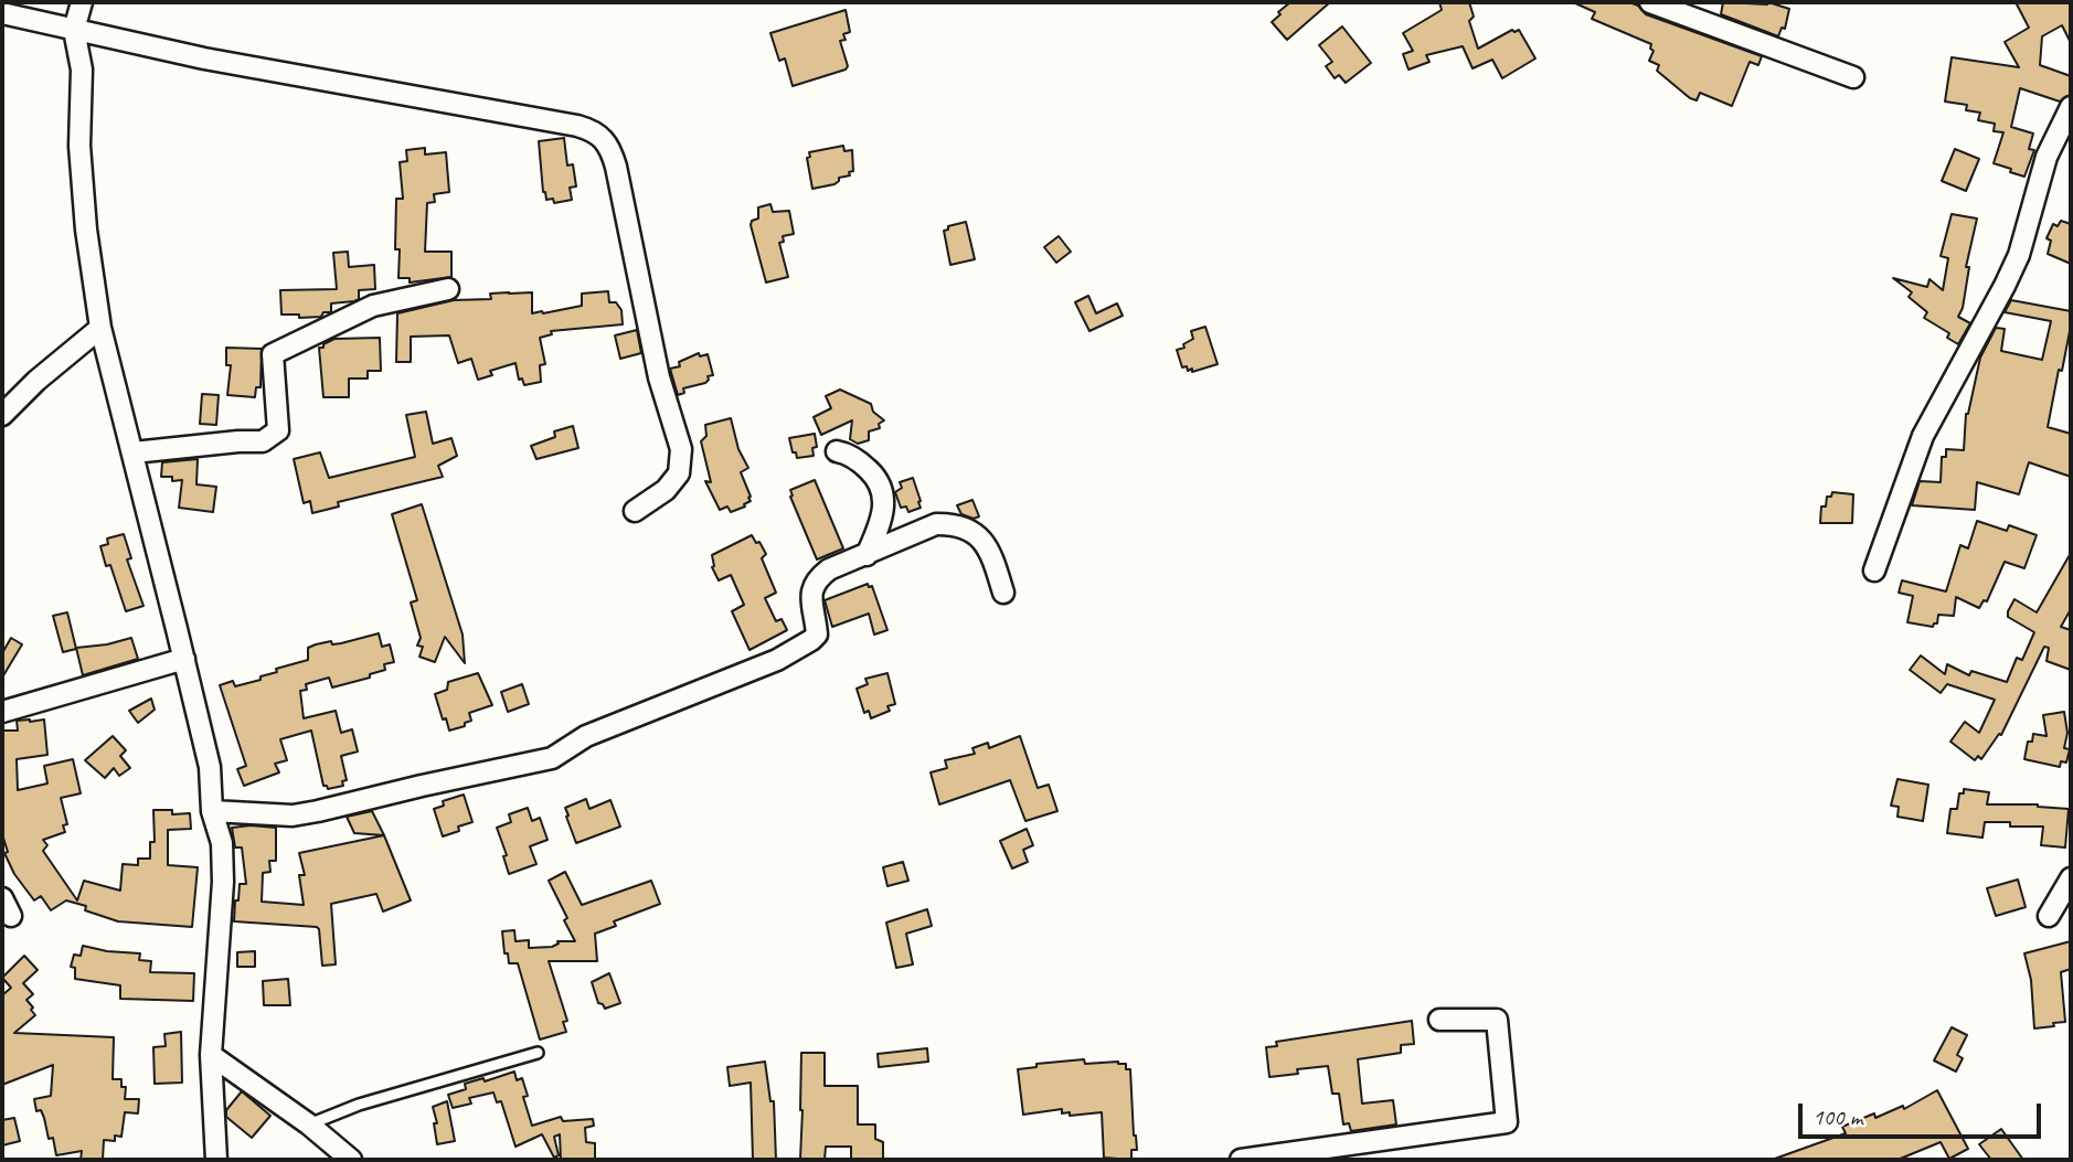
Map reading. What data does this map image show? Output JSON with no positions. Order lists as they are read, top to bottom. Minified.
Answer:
{"scale_bar":"100 m"}
